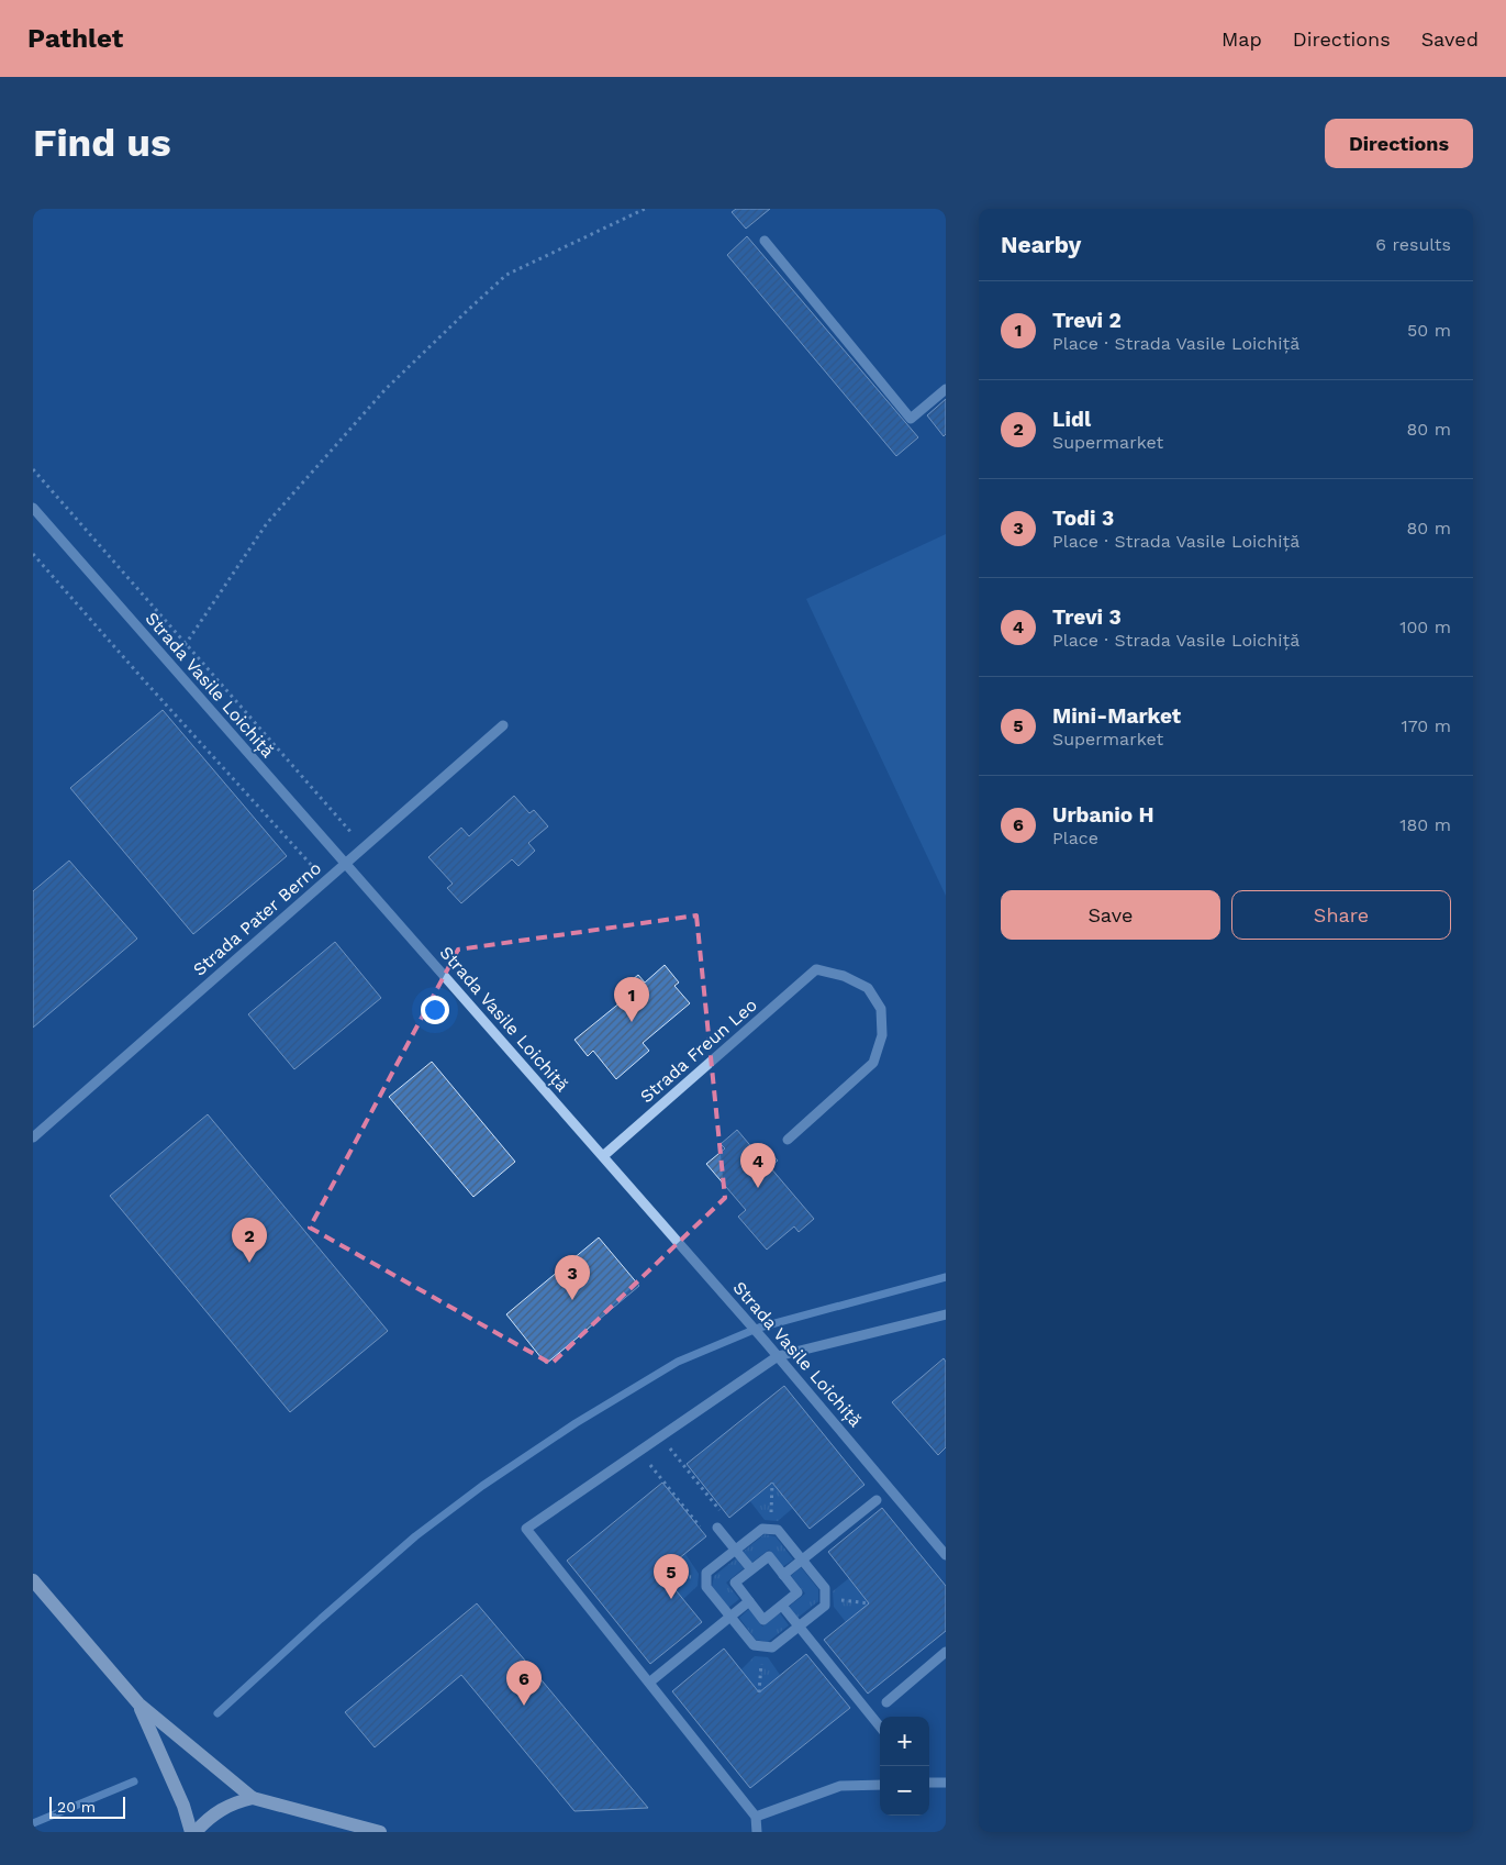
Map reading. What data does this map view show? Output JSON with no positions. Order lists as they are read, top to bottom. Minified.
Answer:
{"streets":{"street":["Strada Vasile Loichiță","Strada Pater Berno","Strada Freun Leo"]},"crossings":[["Strada Vasile Loichiță","Strada Pater Berno"],["Strada Vasile Loichiță","Strada Freun Leo"]],"scale_bar":"20 m","page":{"header":"Pathlet","nav":["Map","Directions","Saved"],"buttons":["Directions",["Save","Share"]],"title":"Find us","heading":["Nearby","6 results"],"list":[{"mark":"1","name":"Trevi 2","note":"Place · Strada Vasile Loichiță","value":"50 m"},{"mark":"2","name":"Lidl","note":"Supermarket","value":"80 m"},{"mark":"3","name":"Todi 3","note":"Place · Strada Vasile Loichiță","value":"80 m"},{"mark":"4","name":"Trevi 3","note":"Place · Strada Vasile Loichiță","value":"100 m"},{"mark":"5","name":"Mini-Market","note":"Supermarket","value":"170 m"},{"mark":"6","name":"Urbanio H","note":"Place","value":"180 m"}],"pins":["1","4","2","3","5","6"],"map_buttons":["+","−"],"scale":"20 m"}}
